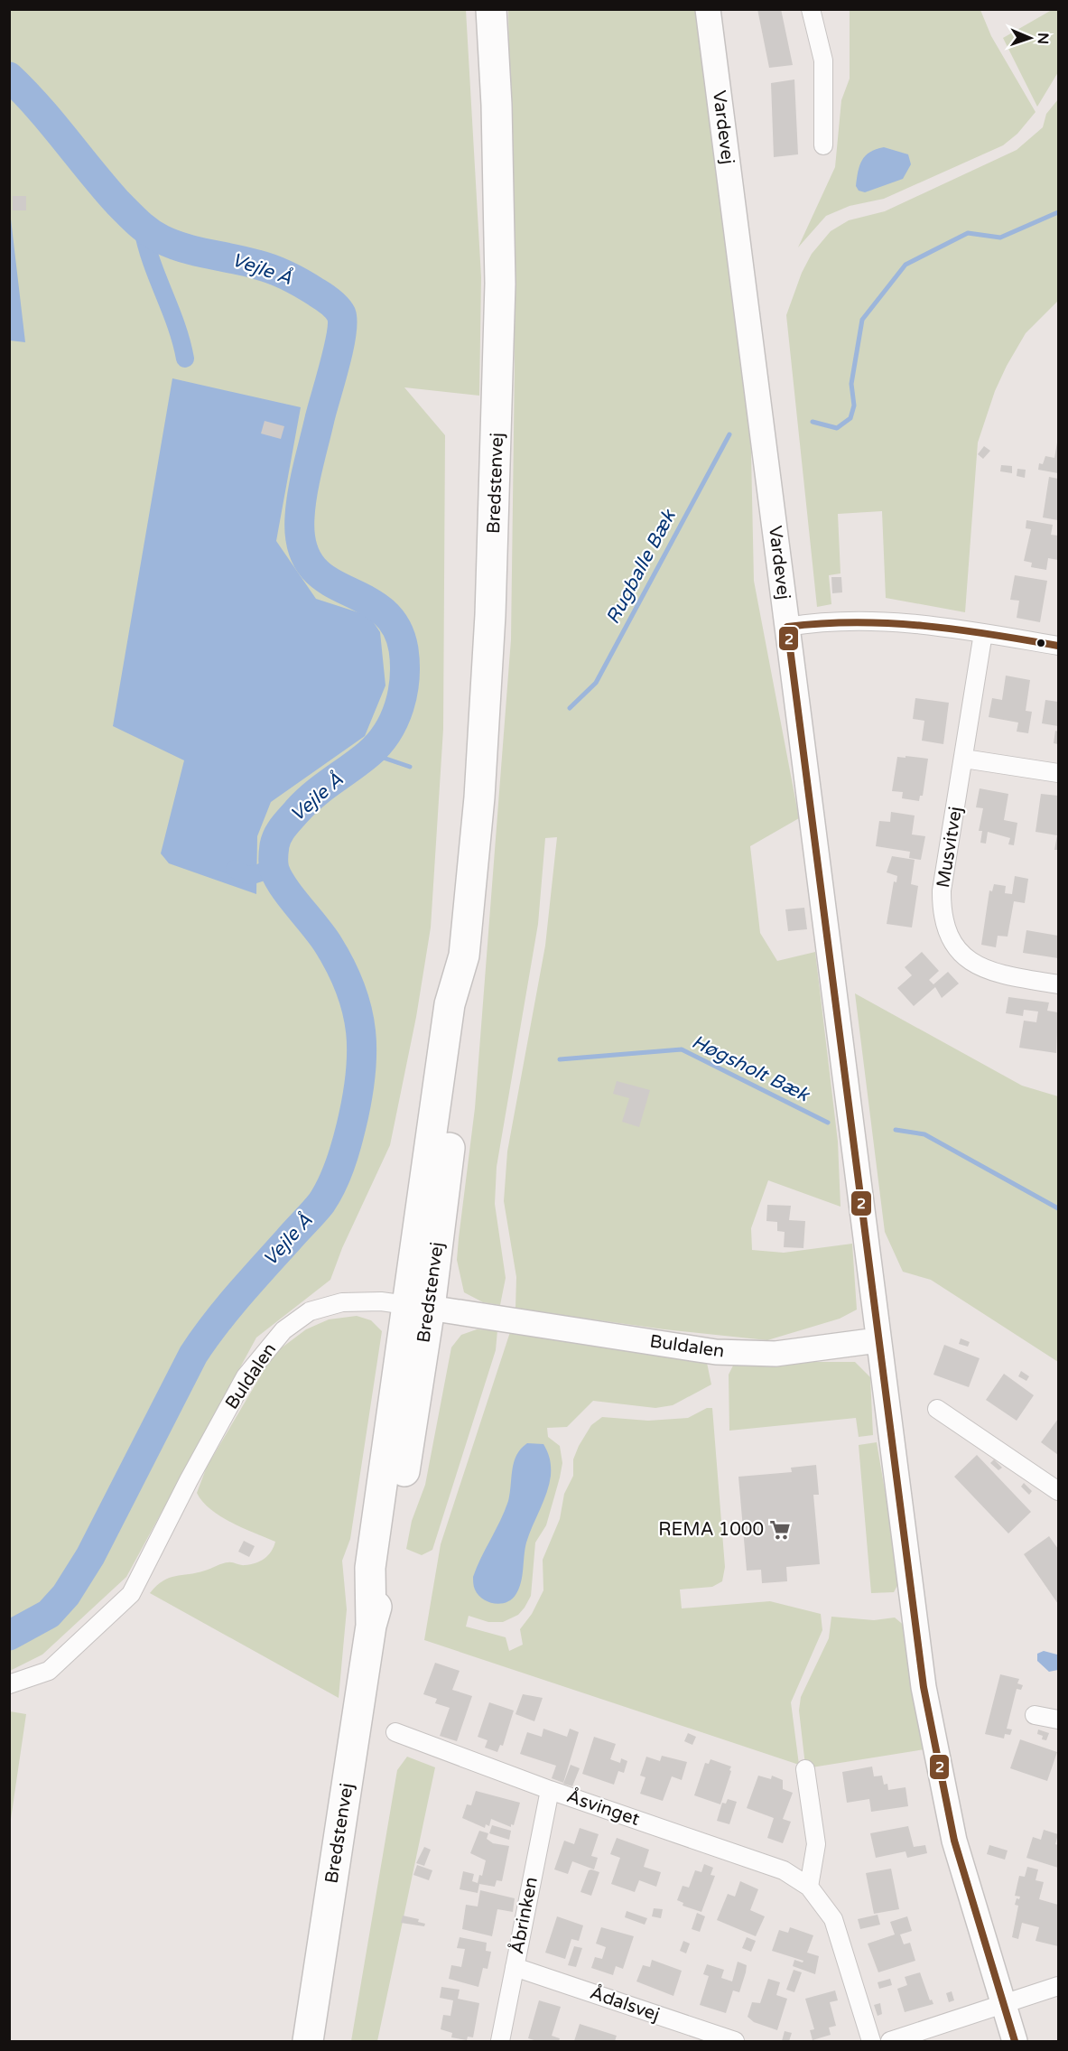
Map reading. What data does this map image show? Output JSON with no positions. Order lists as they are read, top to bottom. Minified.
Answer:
{"streets":{"highway":["Bredstenvej"],"street":["Vardevej","Musvitvej","Buldalen","Åsvinget","Åbrinken","Ådalsvej"]},"crossings":[["Vardevej","Buldalen"],["Bredstenvej","Buldalen"],["Åsvinget","Åbrinken"],["Åbrinken","Ådalsvej"]],"water":["Vejle Å","Rugballe Bæk","Høgsholt Bæk"],"places":{"supermarket":["REMA 1000"]},"lines":["transit line 2"],"north":"right"}
